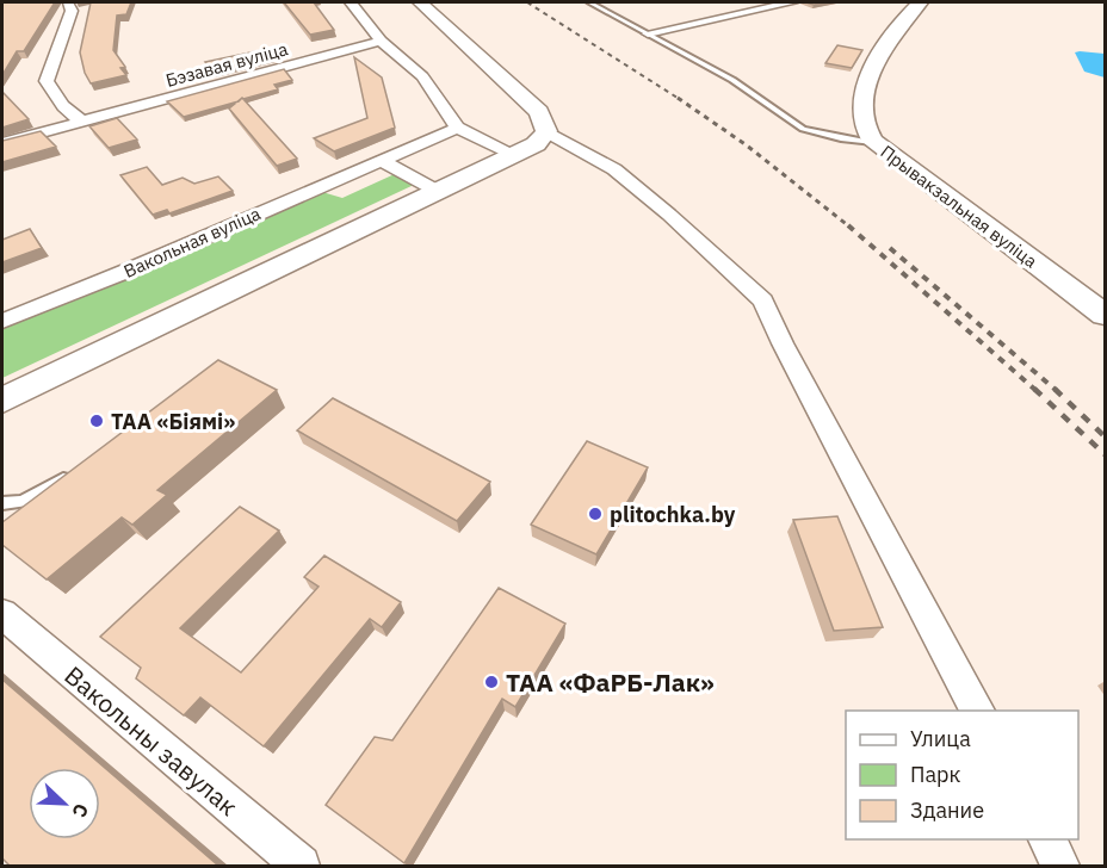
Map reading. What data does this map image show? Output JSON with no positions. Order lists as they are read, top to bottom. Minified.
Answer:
{"streets":{"main road":["Прывакзальная вуліца"],"street":["Бэзавая вуліца","Вакольная вуліца","Вакольны завулак"]},"places":["ТАА «Біямі»","plitochka.by","ТАА «ФаРБ-Лак»"],"legend":["Улица","Парк","Здание"],"north":"bottom right"}
